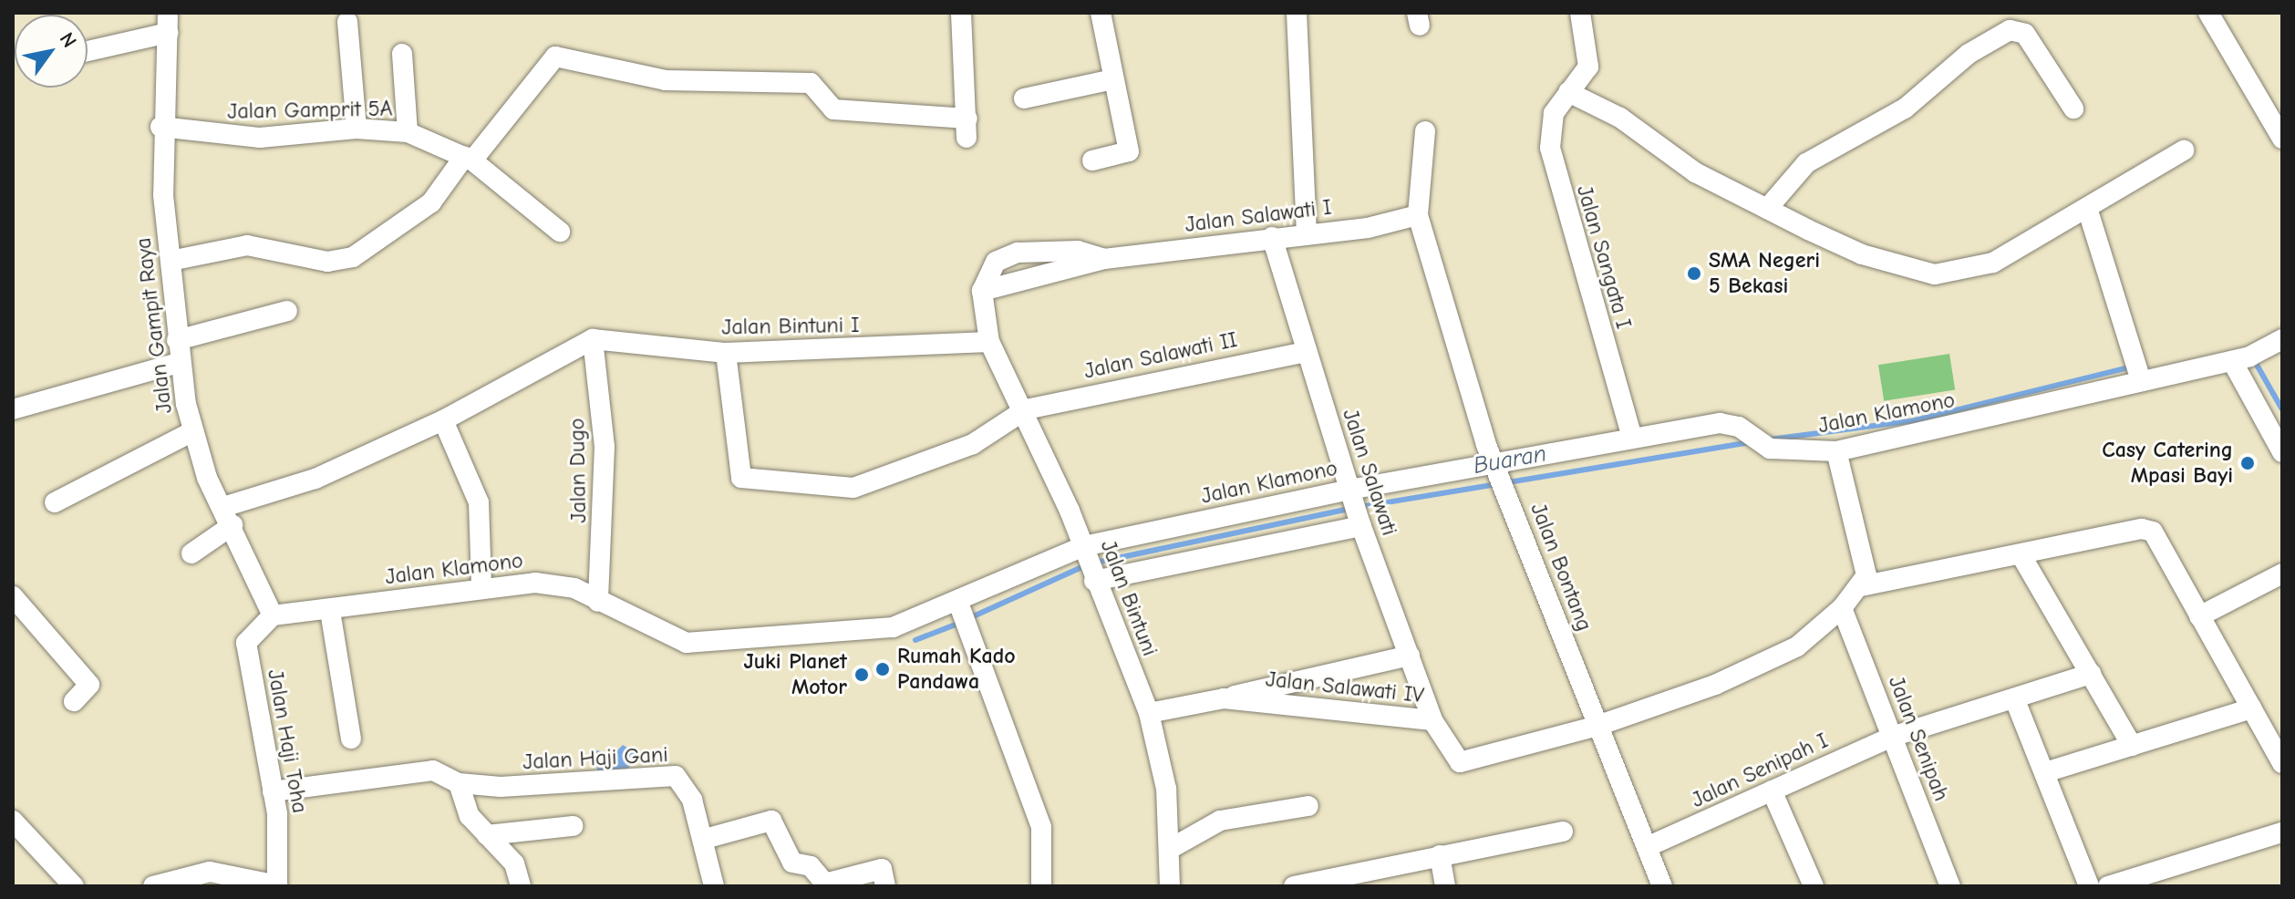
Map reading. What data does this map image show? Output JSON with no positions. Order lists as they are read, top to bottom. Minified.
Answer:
{"streets":{"street":["Jalan Gamprit 5A","Jalan Salawati I","Jalan Sangata I","Jalan Gampit Raya","Jalan Bintuni I","Jalan Salawati II","Jalan Klamono","Jalan Dugo","Jalan Salawati","Jalan Bontang","Jalan Bintuni","Jalan Salawati IV","Jalan Senipah","Jalan Haji Toha","Jalan Haji Gani","Jalan Senipah I"]},"crossings":[["Jalan Gamprit 5A","Jalan Gampit Raya"],["Jalan Salawati I","Jalan Salawati"],["Jalan Salawati I","Jalan Bontang"],["Jalan Sangata I","Jalan Klamono"],["Jalan Gampit Raya","Jalan Klamono"],["Jalan Gampit Raya","Jalan Haji Toha"],["Jalan Bintuni I","Jalan Dugo"],["Jalan Bintuni I","Jalan Bintuni"],["Jalan Salawati II","Jalan Salawati"],["Jalan Salawati II","Jalan Bintuni"],["Jalan Klamono","Jalan Dugo"],["Jalan Klamono","Jalan Salawati"],["Jalan Klamono","Jalan Bontang"],["Jalan Klamono","Jalan Bintuni"],["Jalan Klamono","Jalan Haji Toha"],["Jalan Salawati","Jalan Salawati IV"],["Jalan Bontang","Jalan Salawati IV"],["Jalan Bontang","Jalan Senipah I"],["Jalan Bintuni","Jalan Salawati IV"],["Jalan Senipah","Jalan Senipah I"],["Jalan Haji Toha","Jalan Haji Gani"]],"water":["Buaran"],"places":["SMA Negeri 5 Bekasi","Casy Catering Mpasi Bayi","Rumah Kado Pandawa","Juki Planet Motor"],"north":"top right"}
